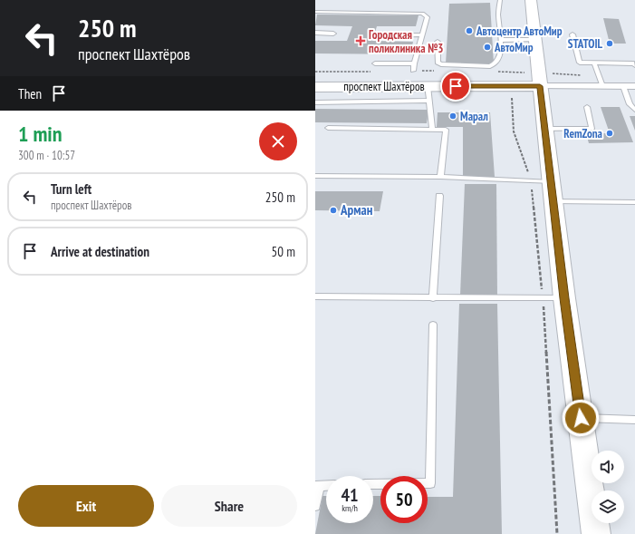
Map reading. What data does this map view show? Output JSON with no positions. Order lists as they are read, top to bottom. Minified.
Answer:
{"streets":{"main road":["проспект Шахтёров"]},"places":{"other":["Автоцентр АвтоМир","STATOIL","АвтоМир","Марал","RemZona","Арман"],"health":["Городская поликлиника №3"]},"page":{"turn":["250 m","проспект Шахтёров"],"then":"Then","heading":["1 min","300 m · 10:57"],"list":[{"name":"Turn left","note":"проспект Шахтёров","value":"250 m"},{"name":"Arrive at destination","value":"50 m"}],"speed":"41 km/h","limit":"50","buttons":["Exit","Share"]}}
